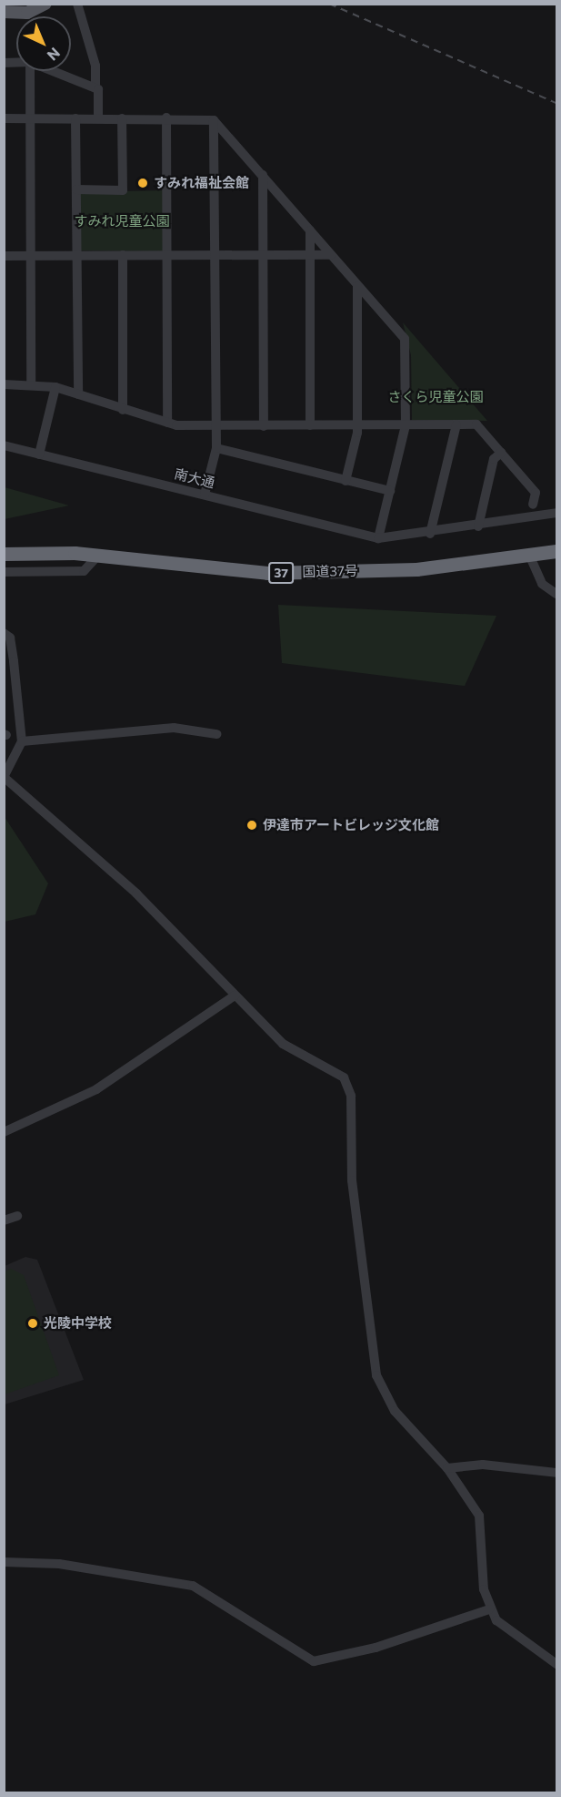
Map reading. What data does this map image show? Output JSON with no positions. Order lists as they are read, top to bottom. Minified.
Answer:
{"streets":{"highway":["国道37号","37"],"street":["南大通"]},"parks":["すみれ児童公園","さくら児童公園"],"places":["すみれ福祉会館","伊達市アートビレッジ文化館","光陵中学校"],"north":"bottom right"}
